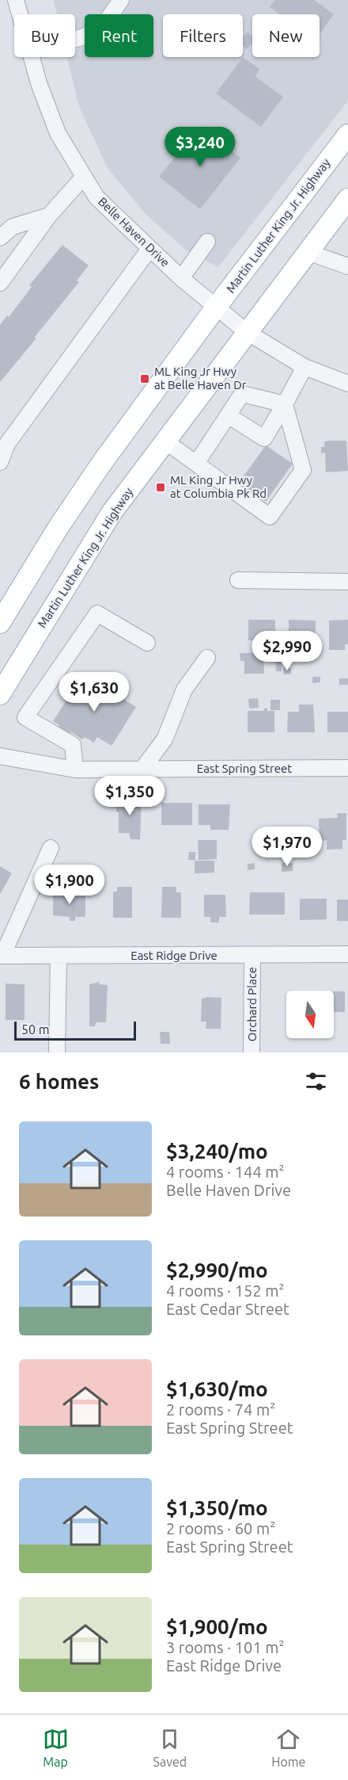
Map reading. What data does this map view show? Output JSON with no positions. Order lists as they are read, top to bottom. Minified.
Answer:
{"streets":{"main road":["Martin Luther King Jr. Highway"],"street":["Belle Haven Drive","East Spring Street","East Ridge Drive","Orchard Place"]},"crossings":[["Martin Luther King Jr. Highway","Belle Haven Drive"],["East Ridge Drive","Orchard Place"]],"places":{"transit":["ML King Jr Hwy at Belle Haven Dr","ML King Jr Hwy at Columbia Pk Rd"]},"scale_bar":"50 m","north":"bottom","page":{"chip":["Buy","Rent","Filters","New"],"price":["$3,240","$2,990","$1,630","$1,350","$1,970","$1,900"],"scale":"50 m","heading":"6 homes","list":[{"name":"$3,240/mo","note":"4 rooms · 144 m² · Belle Haven Drive"},{"name":"$2,990/mo","note":"4 rooms · 152 m² · East Cedar Street"},{"name":"$1,630/mo","note":"2 rooms · 74 m² · East Spring Street"},{"name":"$1,350/mo","note":"2 rooms · 60 m² · East Spring Street"},{"name":"$1,900/mo","note":"3 rooms · 101 m² · East Ridge Drive"}],"tabs":["Map","Saved","Home"]}}
